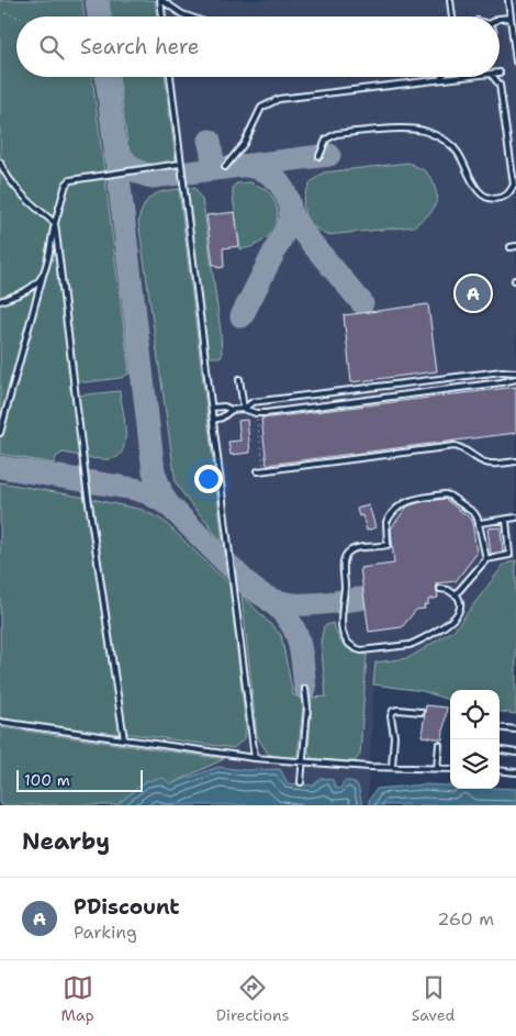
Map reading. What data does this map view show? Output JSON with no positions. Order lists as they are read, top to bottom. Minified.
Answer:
{"scale_bar":"100 m","page":{"search":"Search here","pins":"A","scale":"100 m","heading":"Nearby","list":[{"mark":"A","name":"PDiscount","note":"Parking","value":"260 m"}],"nav":["Map","Directions","Saved"]}}
